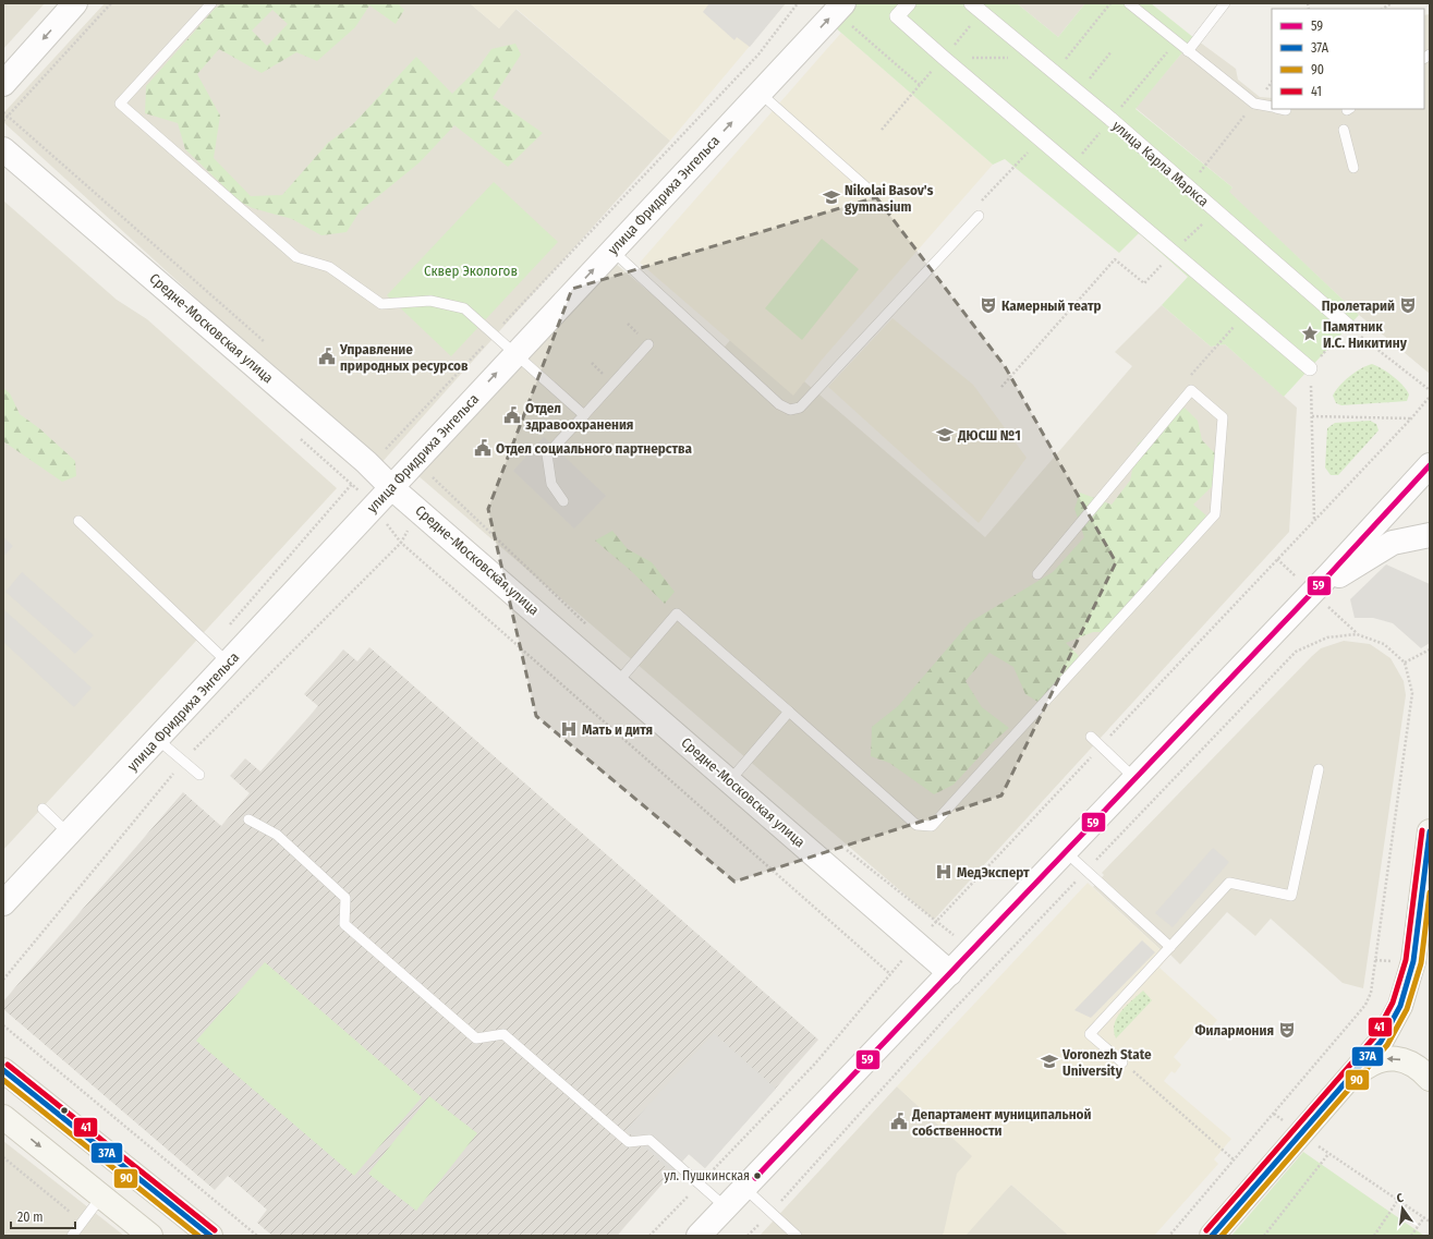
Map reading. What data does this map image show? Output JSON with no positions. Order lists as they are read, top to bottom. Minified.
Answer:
{"streets":{"street":["улица Карла Маркса","улица Фридриха Энгельса","Средне-Московская улица"]},"crossings":[["улица Фридриха Энгельса","Средне-Московская улица"]],"one_way":["улица Фридриха Энгельса"],"parks":["Сквер Экологов"],"places":{"school or university":["Nikolai Basov's gymnasium","ДЮСШ №1","Voronezh State University"],"theatre":["Камерный театр","Пролетарий","Филармония"],"place":["Памятник И.С. Никитину"],"public building":["Управление природных ресурсов","Отдел здравоохранения","Отдел социального партнерства","Департамент муниципальной собственности"],"hospital":["Мать и дитя","МедЭксперт"],"other":["ул. Пушкинская"]},"lines":["transit line 59","transit line 41","transit line 37А","transit line 90"],"legend":["59","37А","90","41"],"scale_bar":"20 m","north":"top"}
